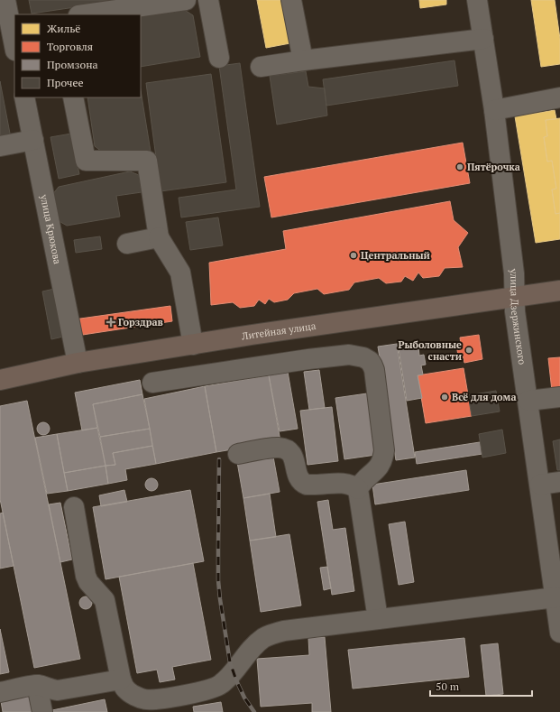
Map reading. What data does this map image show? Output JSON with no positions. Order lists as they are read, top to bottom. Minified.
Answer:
{"streets":{"highway":["Литейная улица"],"street":["улица Крюкова","улица Дзержинского"]},"crossings":[["улица Крюкова","Литейная улица"],["улица Дзержинского","Литейная улица"]],"places":{"other":["Пятёрочка","Центральный","Рыболовные снасти","Всё для дома"],"health":["Горздрав"]},"legend":["Жильё","Торговля","Промзона","Прочее"],"scale_bar":"50 m"}
